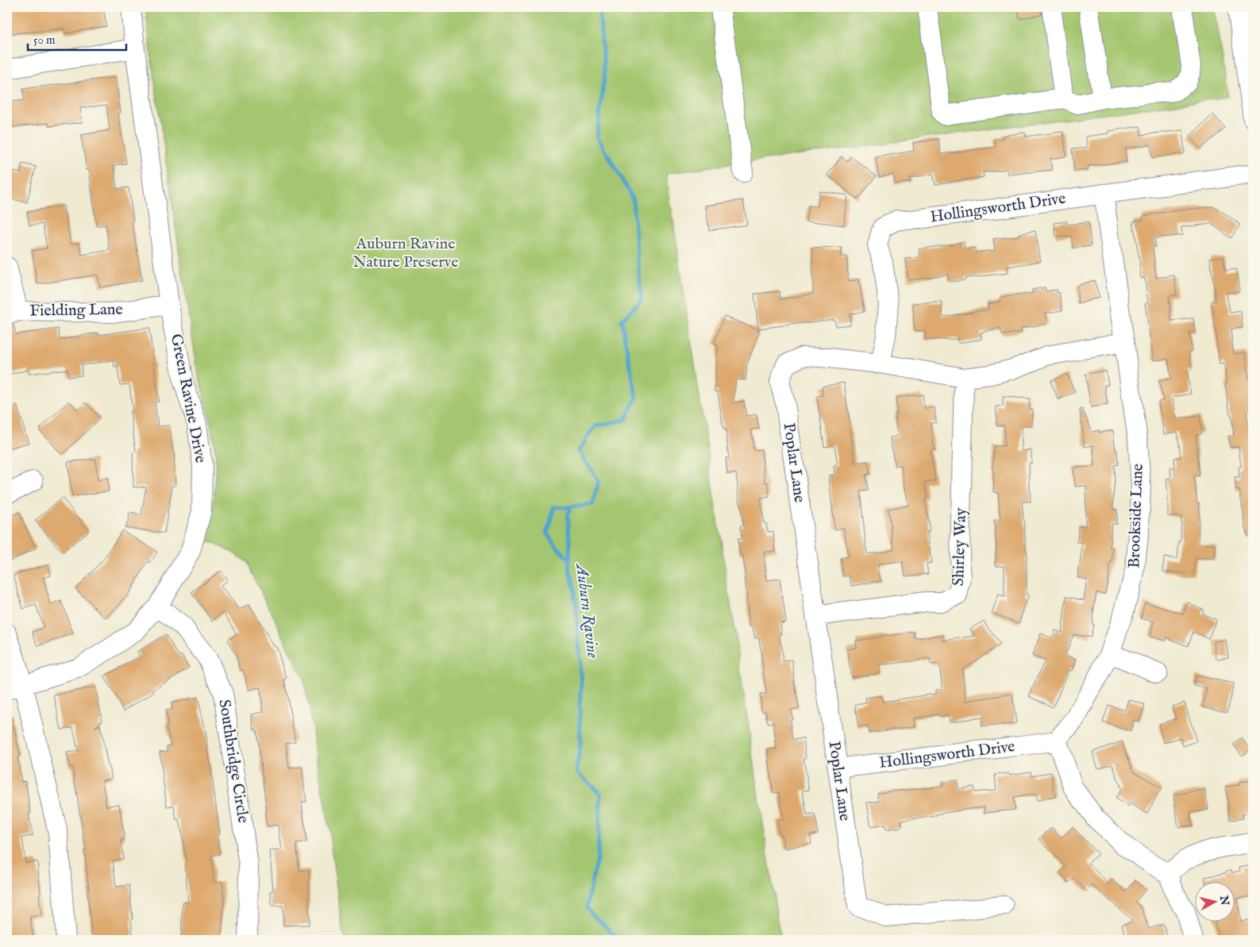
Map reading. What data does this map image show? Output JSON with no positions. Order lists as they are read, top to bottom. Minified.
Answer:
{"streets":{"street":["Hollingsworth Drive","Fielding Lane","Green Ravine Drive","Poplar Lane","Brookside Lane","Shirley Way","Southbridge Circle"]},"crossings":[["Hollingsworth Drive","Poplar Lane"],["Hollingsworth Drive","Brookside Lane"],["Fielding Lane","Green Ravine Drive"],["Green Ravine Drive","Southbridge Circle"],["Poplar Lane","Brookside Lane"],["Poplar Lane","Shirley Way"]],"water":["Auburn Ravine"],"parks":["Auburn Ravine Nature Preserve"],"scale_bar":"50 m","north":"right"}
